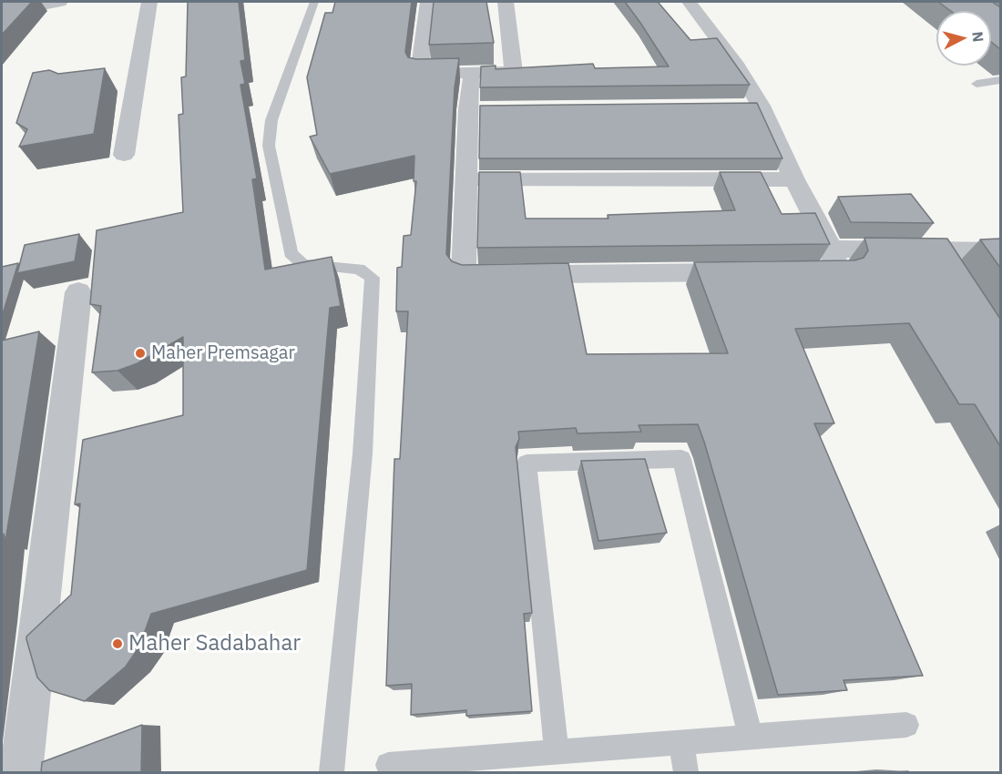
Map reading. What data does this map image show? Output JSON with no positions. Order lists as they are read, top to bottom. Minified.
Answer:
{"places":["Maher Premsagar","Maher Sadabahar"],"north":"right"}
